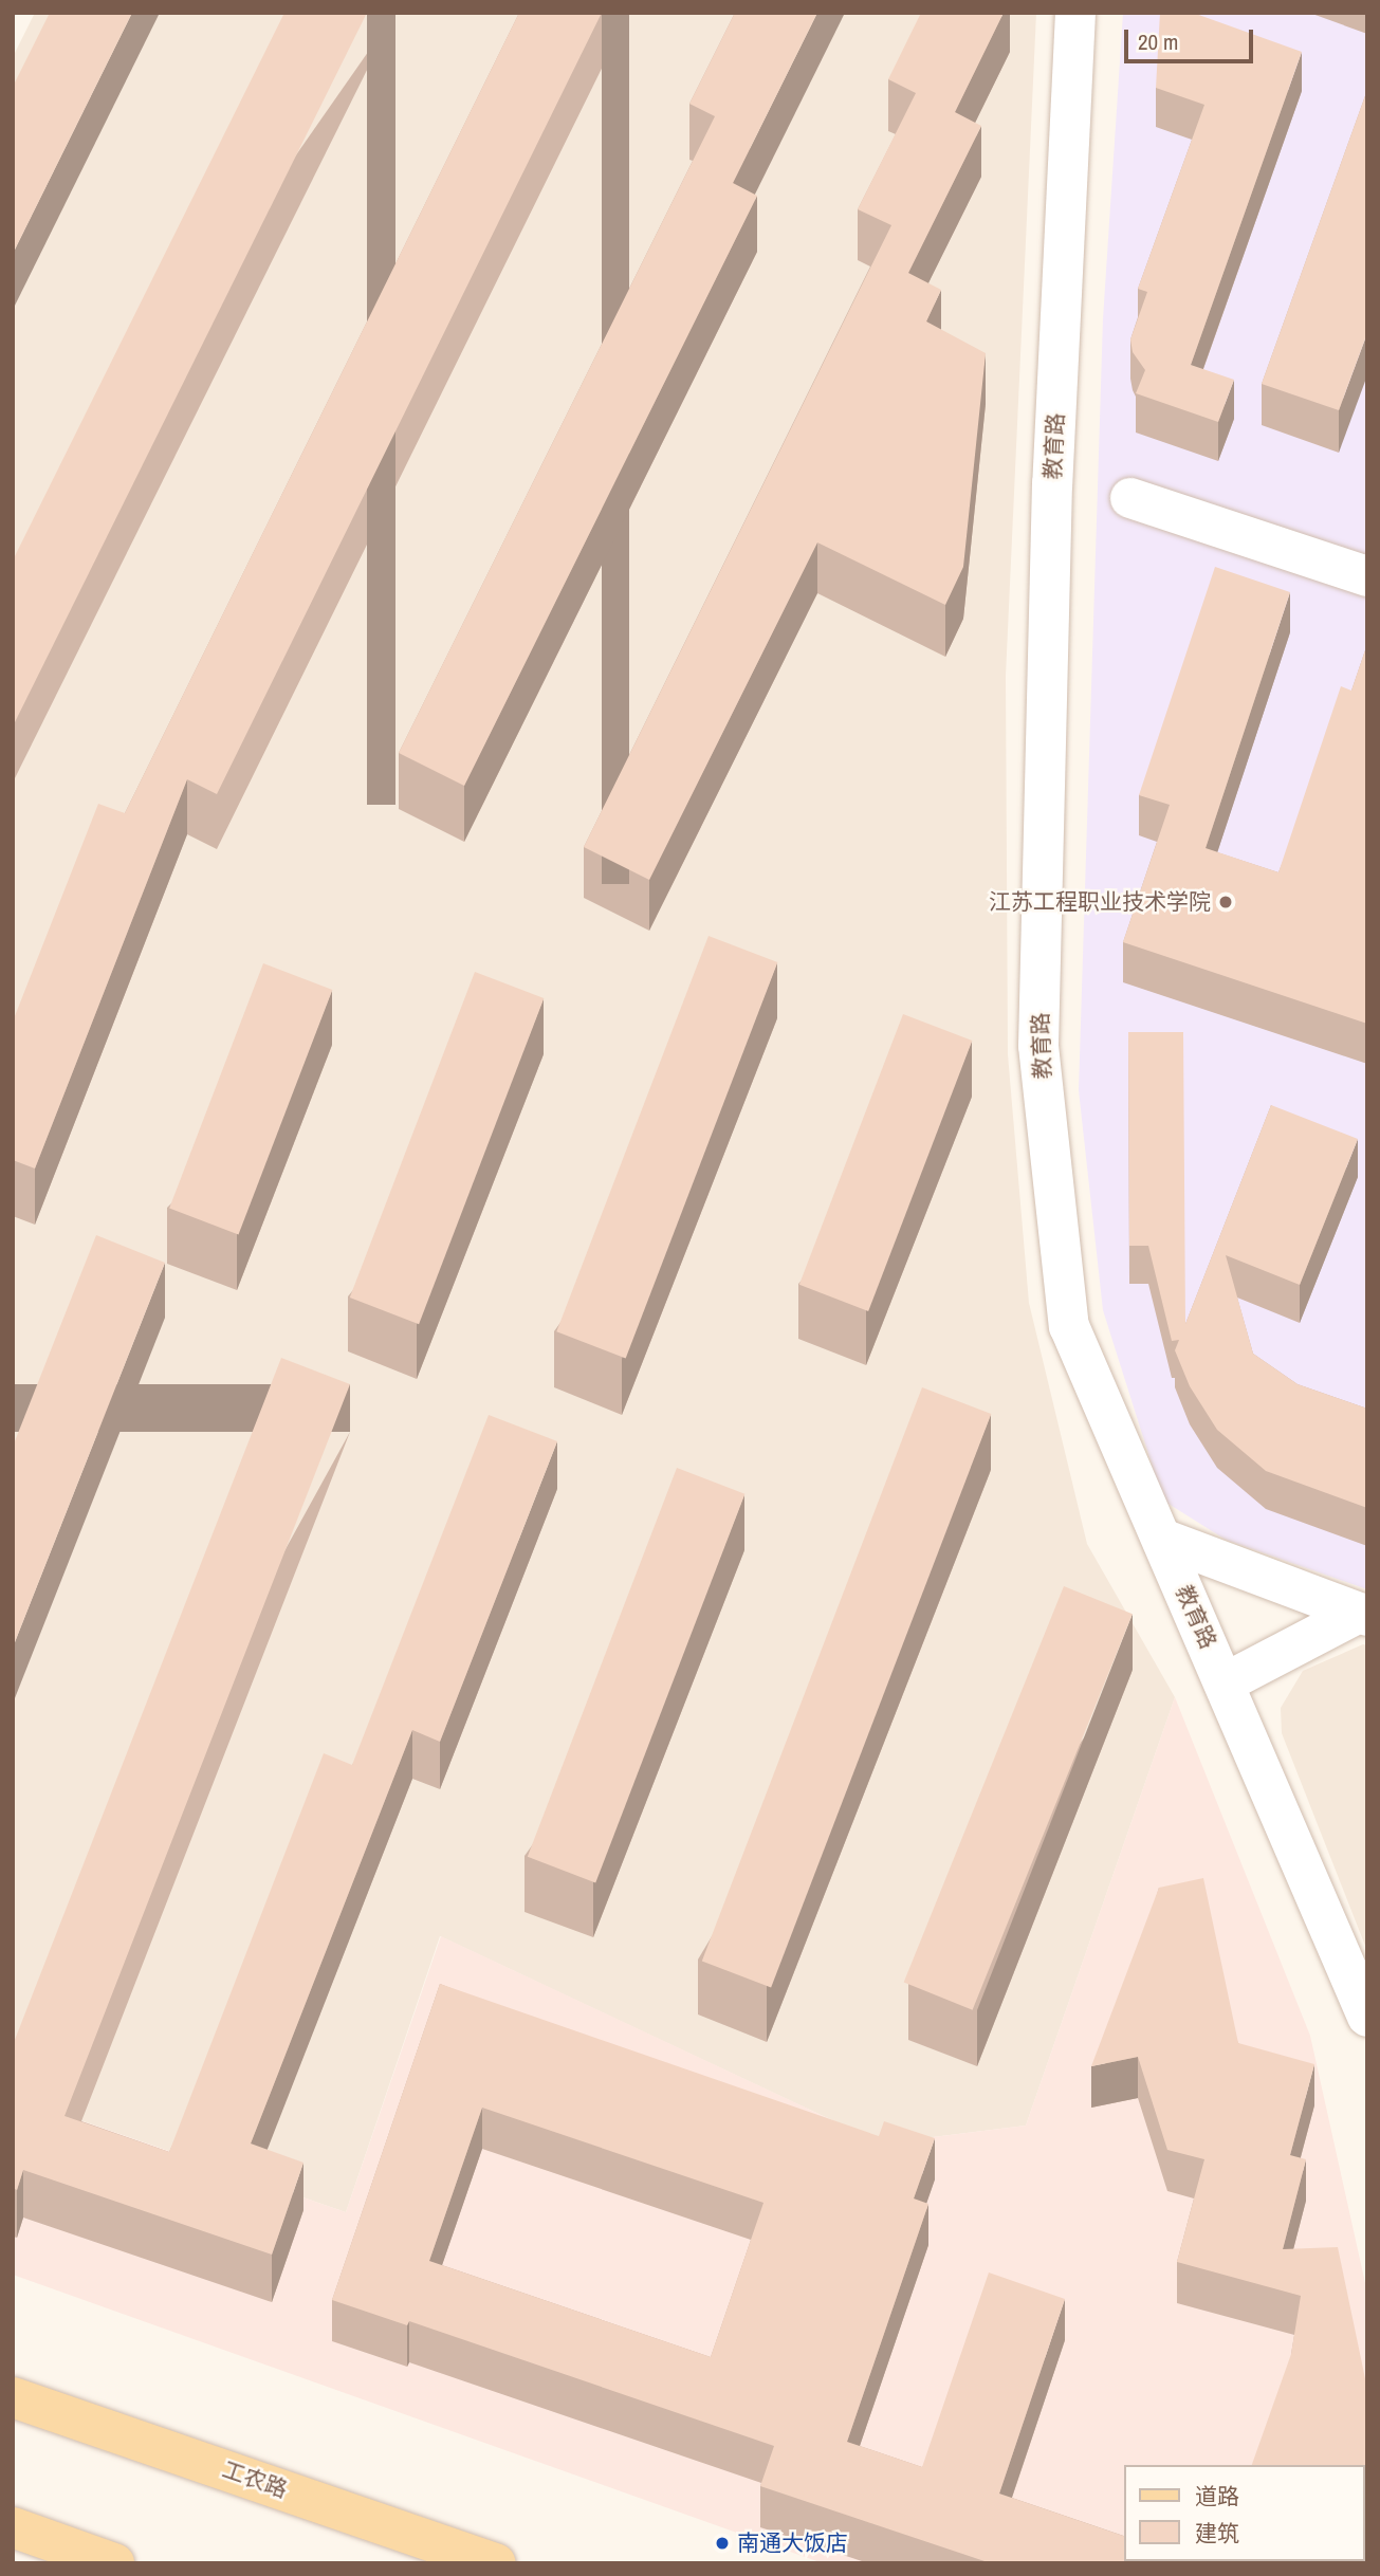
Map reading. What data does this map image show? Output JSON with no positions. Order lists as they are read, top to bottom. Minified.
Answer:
{"streets":{"main road":["工农路"],"street":["教育路"]},"places":["江苏工程职业技术学院","南通大饭店"],"legend":["道路","建筑"],"scale_bar":"20 m"}
